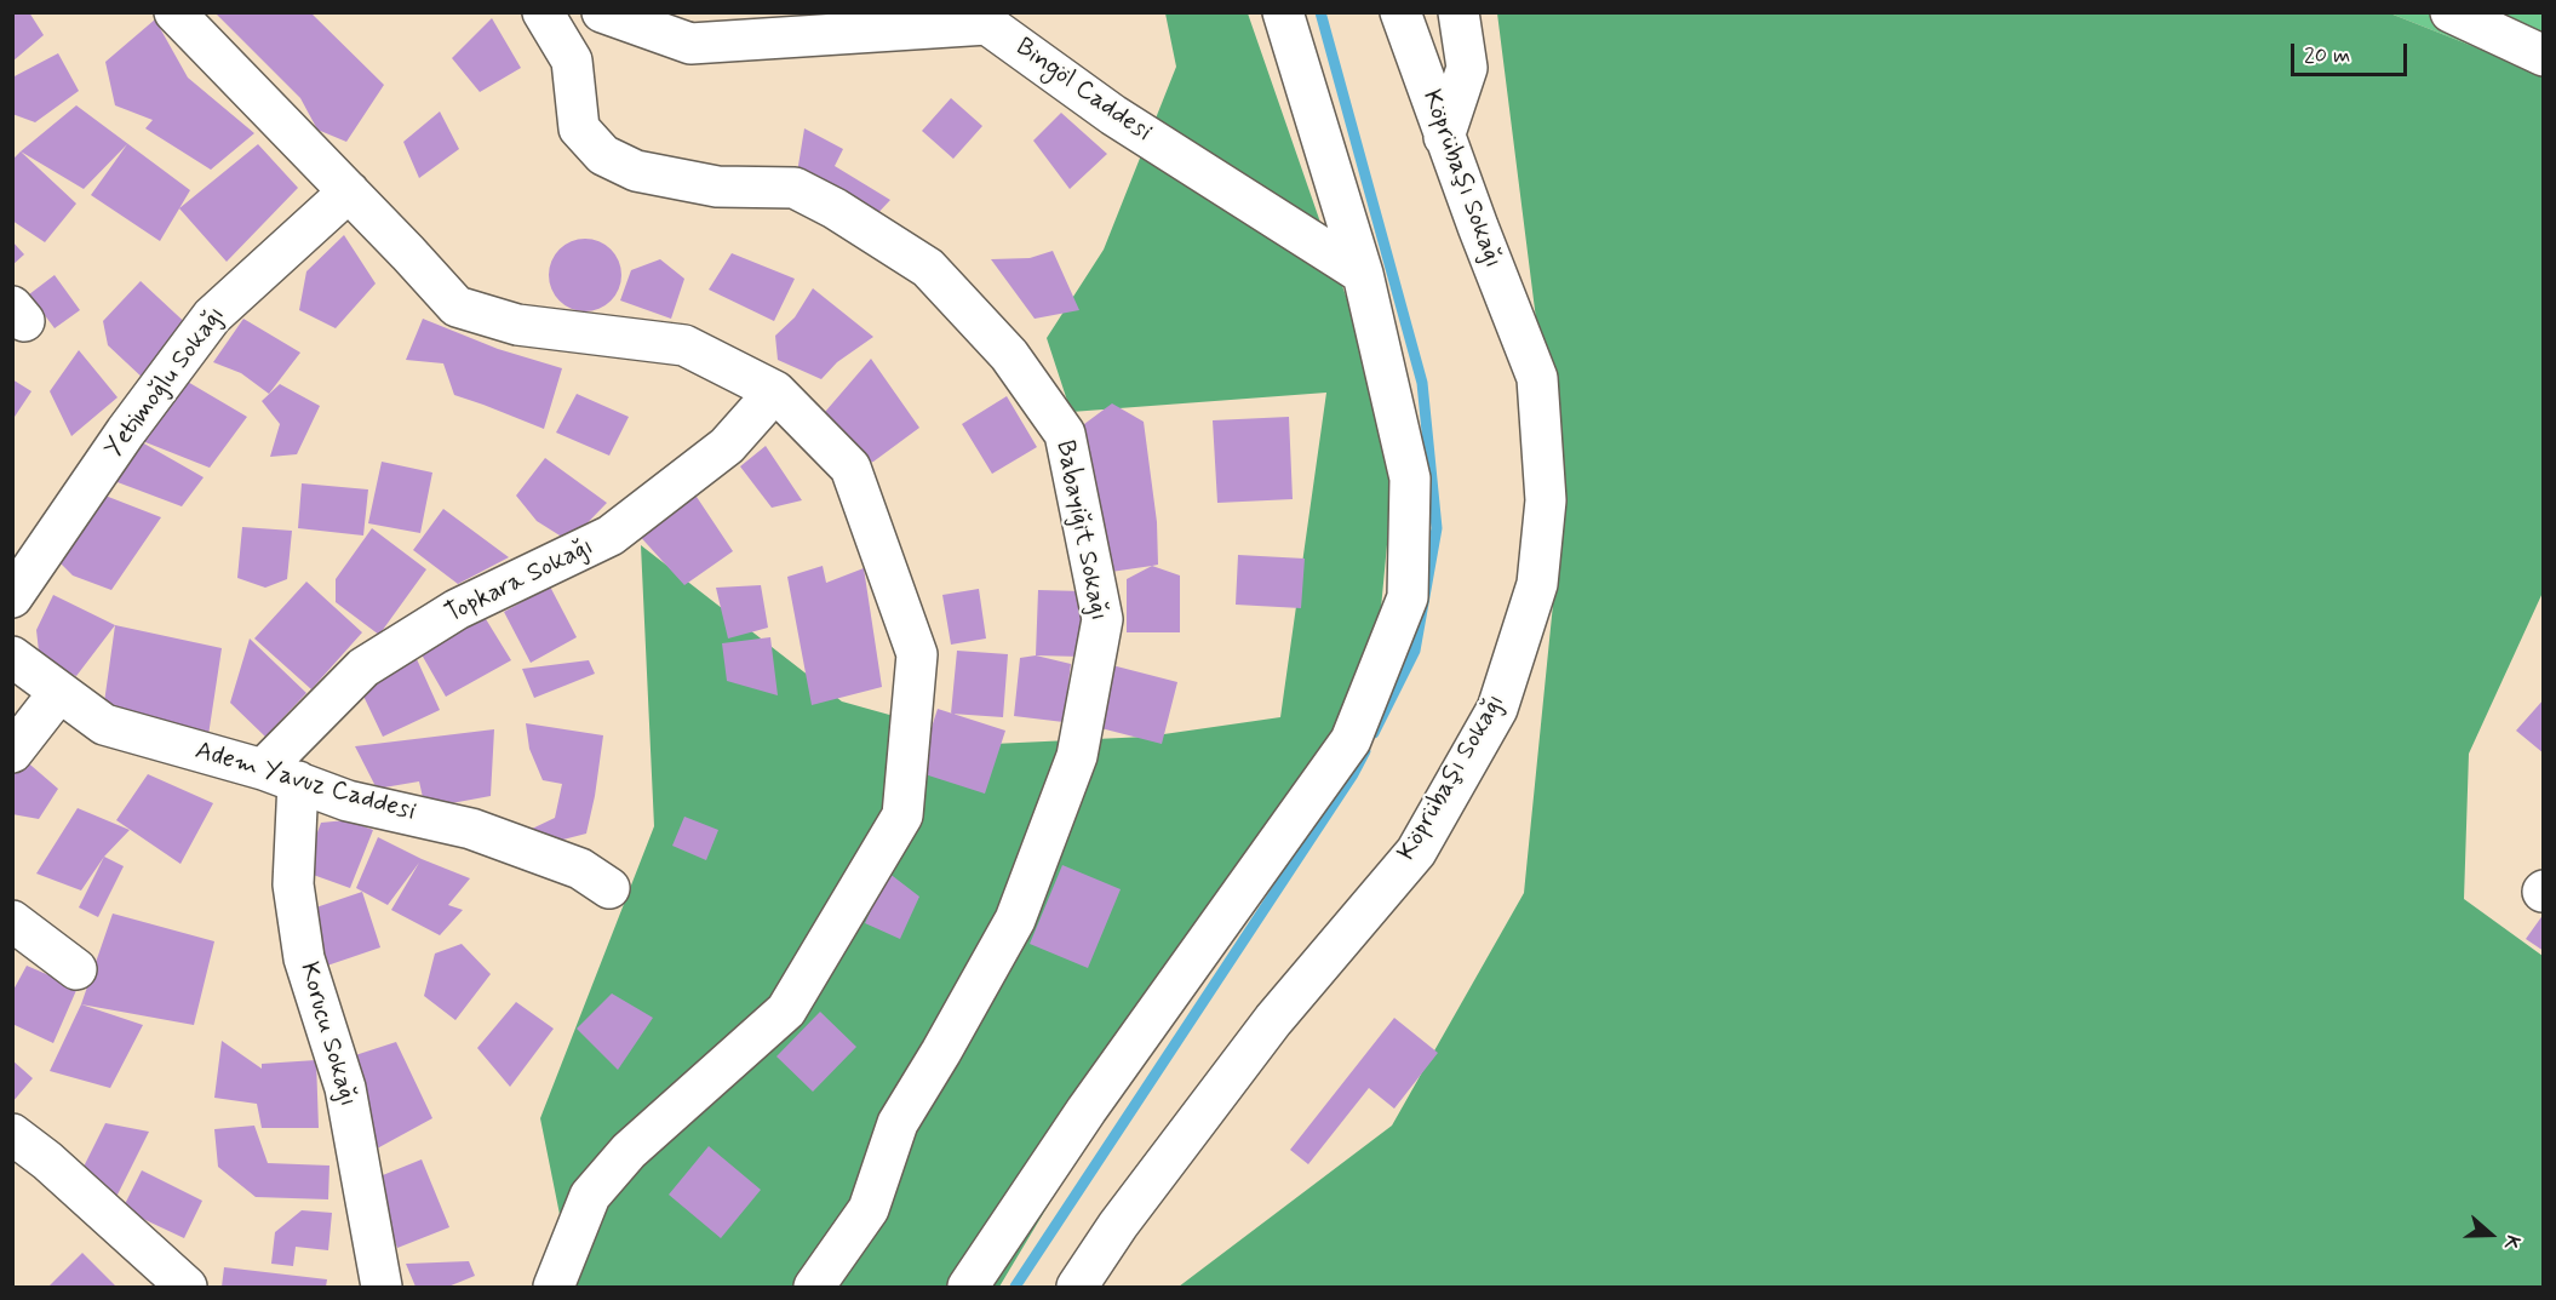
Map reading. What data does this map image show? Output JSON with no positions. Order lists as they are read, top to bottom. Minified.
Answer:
{"streets":{"street":["Bingöl Caddesi","Köprübaşı Sokağı","Yetimoğlu Sokağı","Babayiğit Sokağı","Topkara Sokağı","Adem Yavuz Caddesi","Korucu Sokağı"]},"crossings":[["Topkara Sokağı","Adem Yavuz Caddesi"],["Topkara Sokağı","Korucu Sokağı"],["Adem Yavuz Caddesi","Korucu Sokağı"]],"scale_bar":"20 m","north":"right"}
